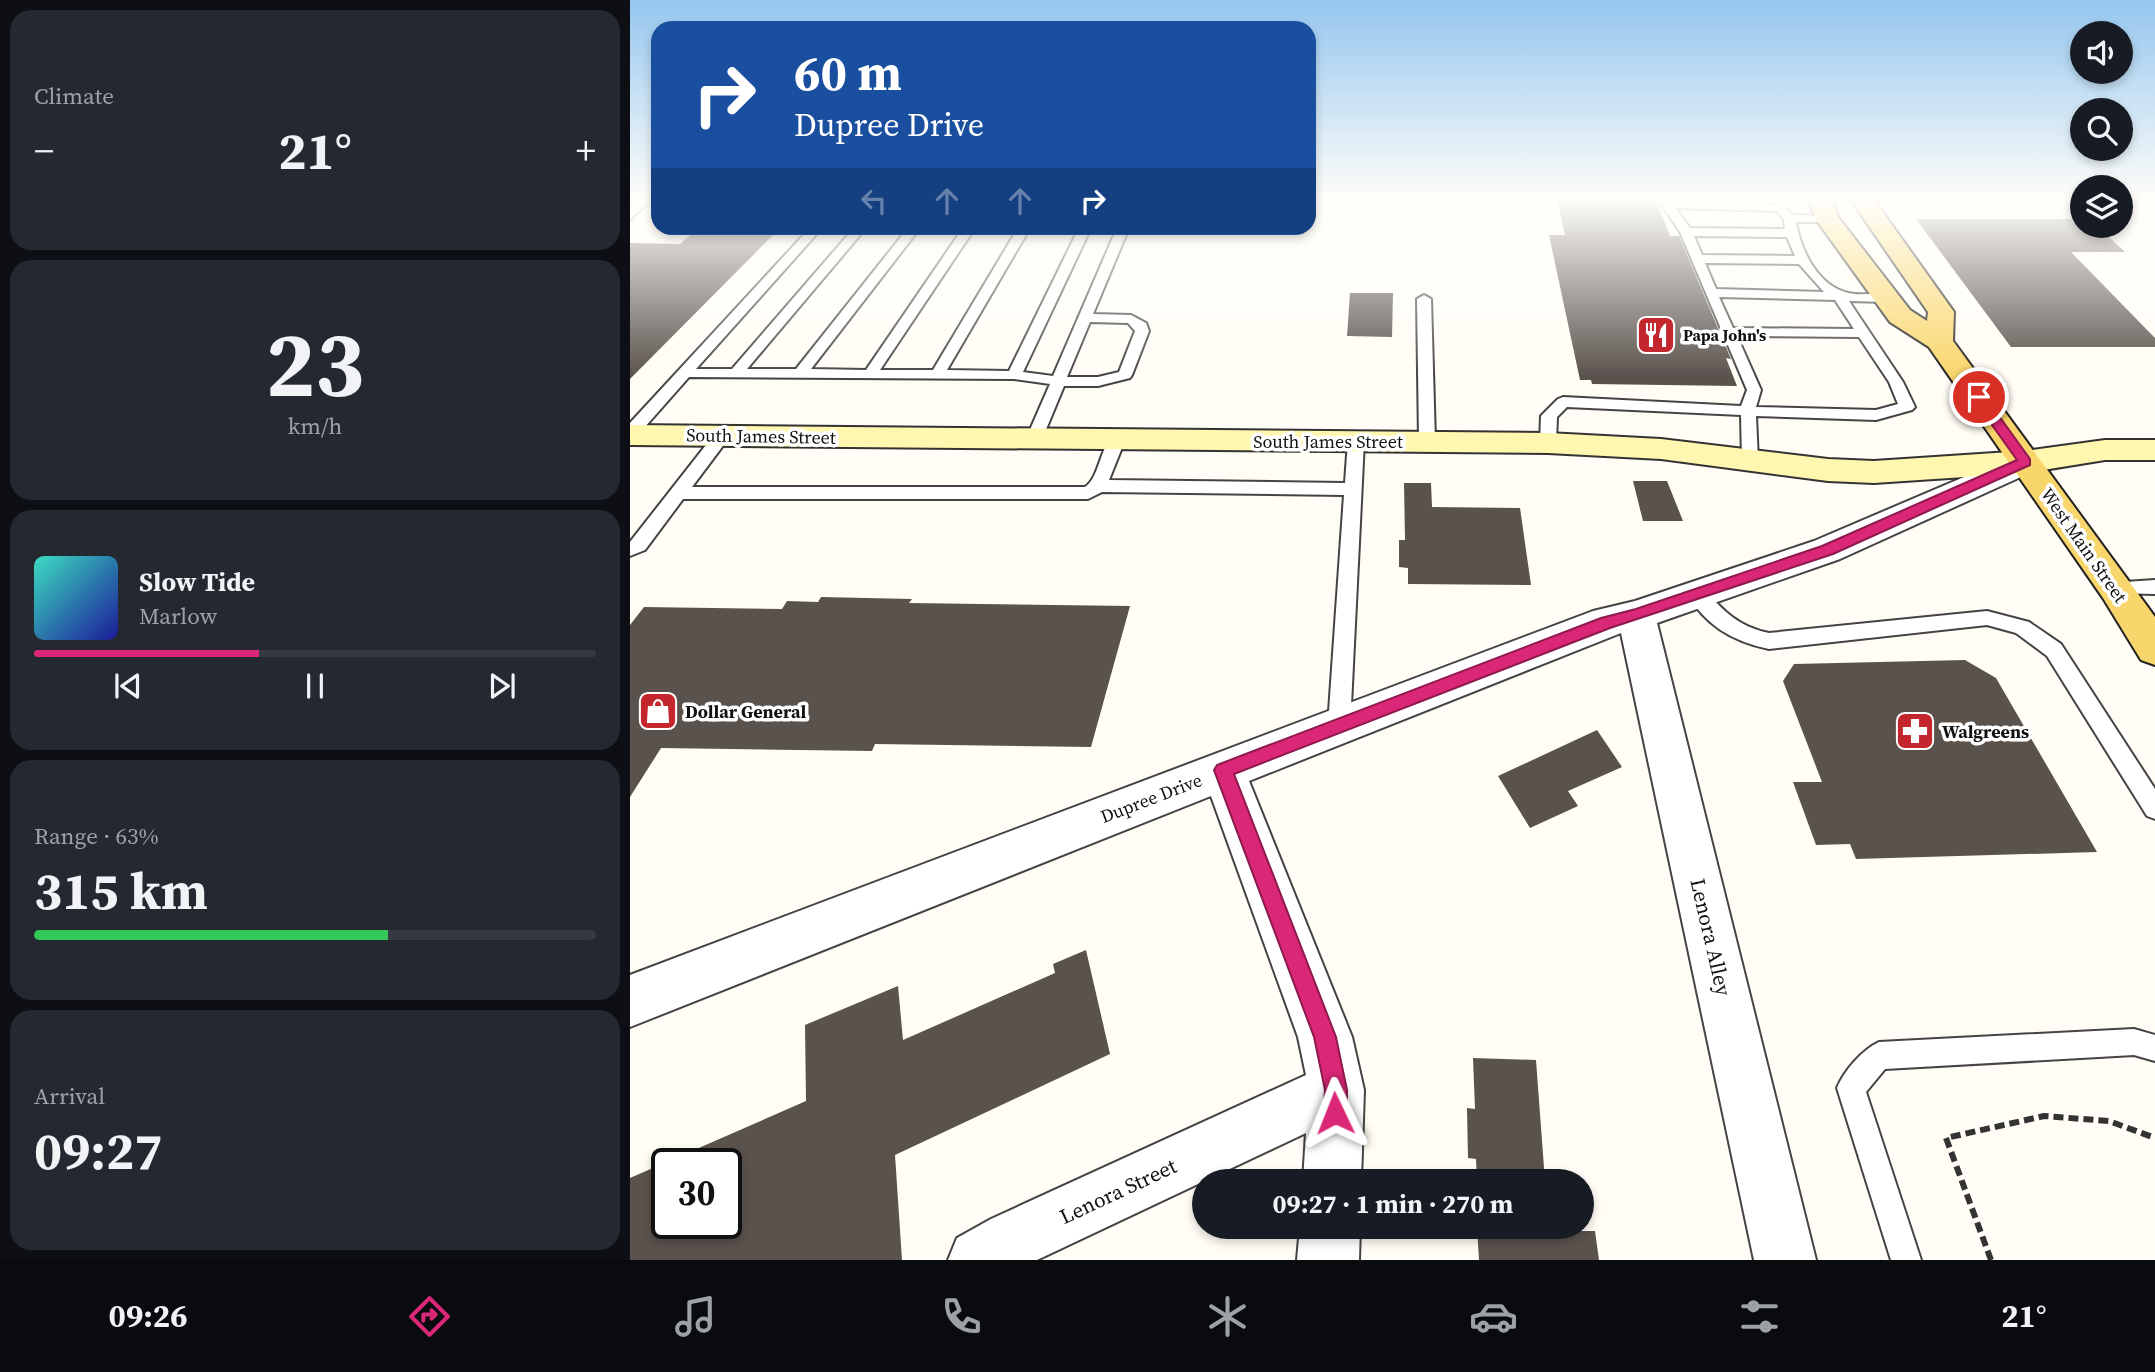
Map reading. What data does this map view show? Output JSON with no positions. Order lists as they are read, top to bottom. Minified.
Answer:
{"streets":{"main road":["West Main Street"],"street":["South James Street","Dupree Drive","Lenora Alley","Lenora Street"]},"crossings":[["South James Street","West Main Street"],["South James Street","Dupree Drive"],["West Main Street","Dupree Drive"],["Dupree Drive","Lenora Alley"]],"places":{"restaurant":["Papa John's"],"shop":["Dollar General"],"pharmacy":["Walgreens"]},"page":{"tile":["Climate",["23","km/h"],["Range · 63%","315 km"],["Arrival","09:27"]],"turn":["60 m","Dupree Drive"],"heat":["−","21°","+"],"song":["Slow Tide","Marlow"],"limit":"30","trip":"09:27 · 1 min · 270 m","tabs":["09:26","21°"]}}
